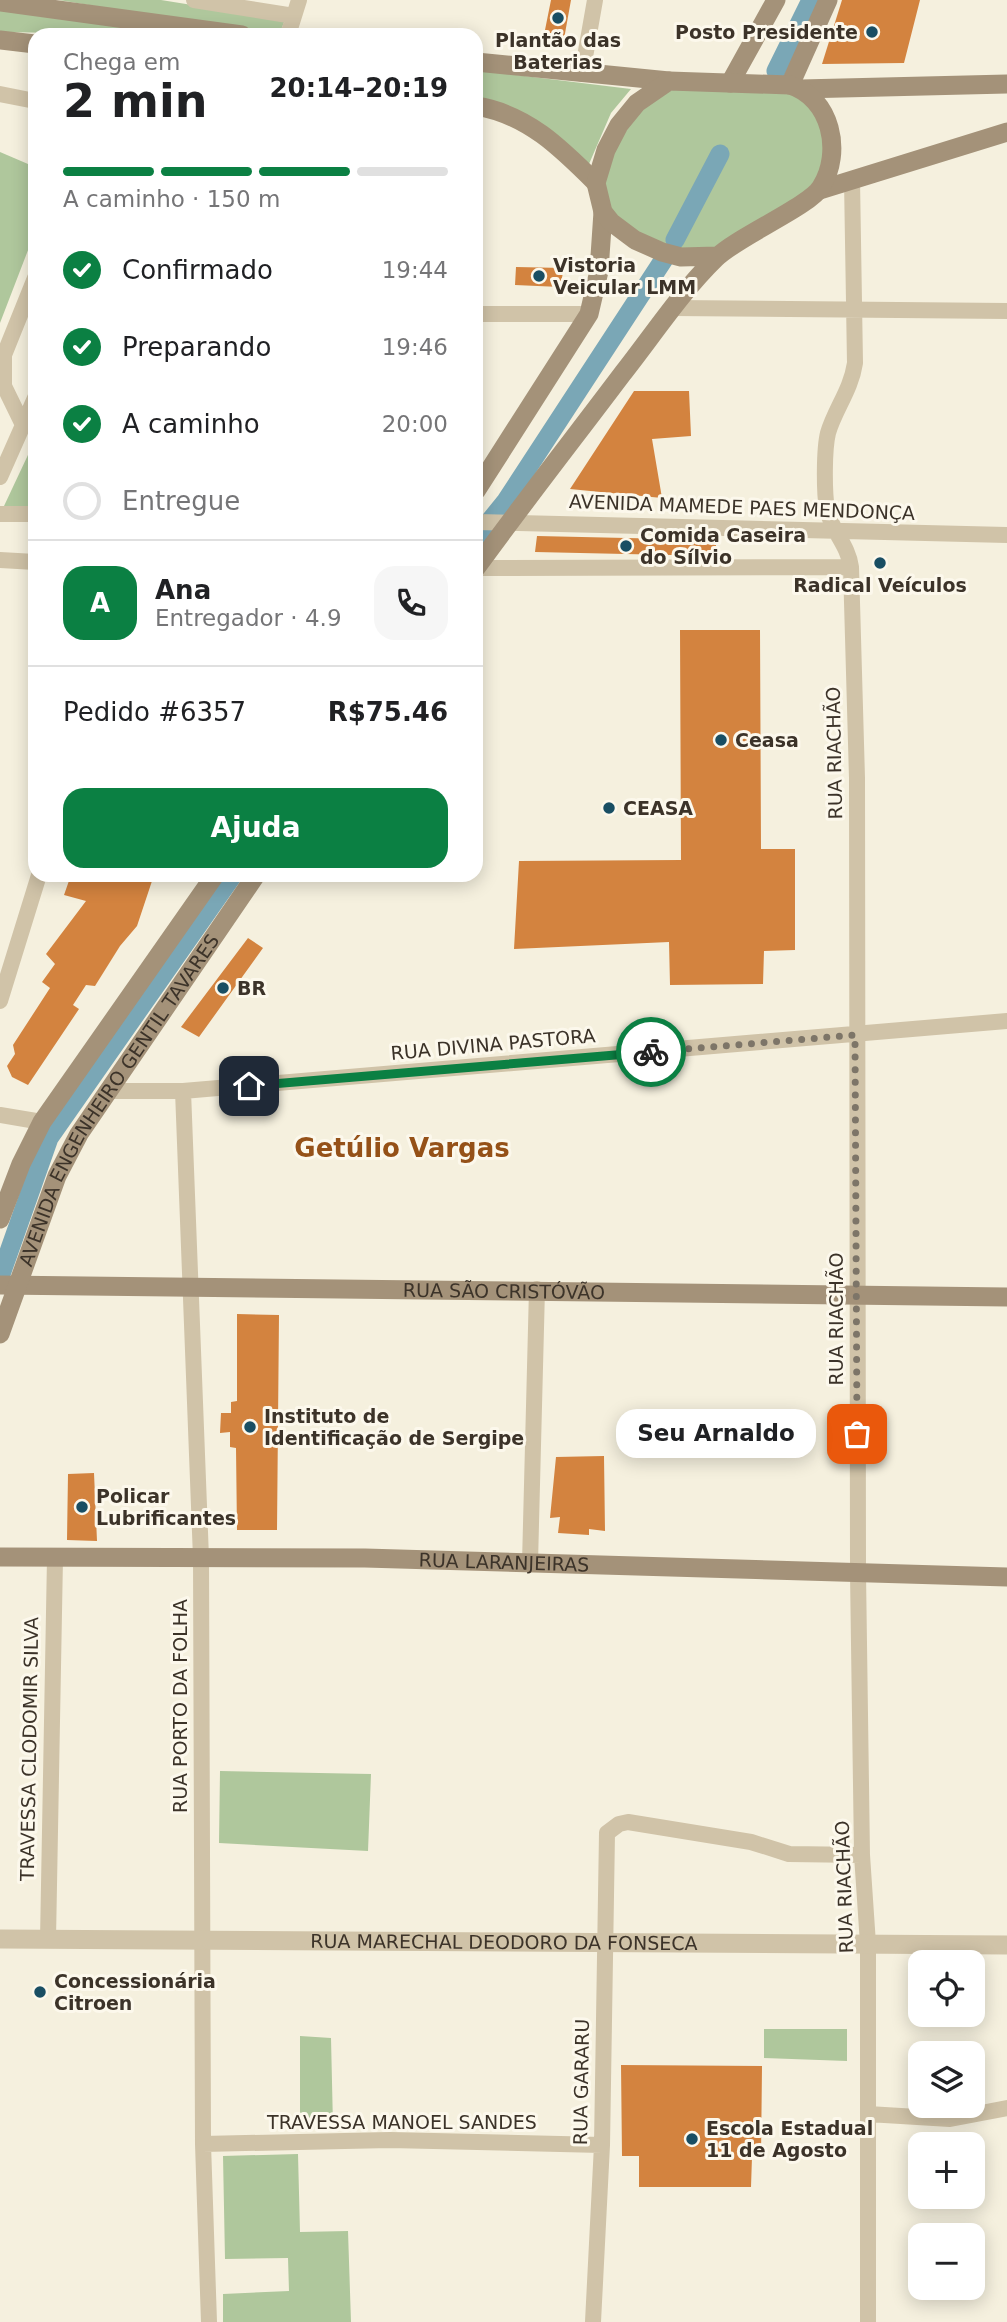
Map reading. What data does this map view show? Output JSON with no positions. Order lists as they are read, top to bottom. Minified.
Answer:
{"streets":{"main road":["AVENIDA ENGENHEIRO GENTIL TAVARES","RUA SÃO CRISTÓVÃO","RUA LARANJEIRAS"],"street":["AVENIDA MAMEDE PAES MENDONÇA","RUA RIACHÃO","RUA DIVINA PASTORA","RUA PORTO DA FOLHA","TRAVESSA CLODOMIR SILVA","RUA MARECHAL DEODORO DA FONSECA","RUA GARARU","TRAVESSA MANOEL SANDES"]},"crossings":[["AVENIDA MAMEDE PAES MENDONÇA","RUA RIACHÃO"],["RUA RIACHÃO","RUA DIVINA PASTORA"],["RUA RIACHÃO","RUA SÃO CRISTÓVÃO"],["RUA RIACHÃO","RUA LARANJEIRAS"],["RUA RIACHÃO","RUA MARECHAL DEODORO DA FONSECA"],["RUA RIACHÃO","RUA GARARU"],["RUA DIVINA PASTORA","AVENIDA ENGENHEIRO GENTIL TAVARES"],["RUA DIVINA PASTORA","RUA PORTO DA FOLHA"],["AVENIDA ENGENHEIRO GENTIL TAVARES","RUA SÃO CRISTÓVÃO"],["RUA SÃO CRISTÓVÃO","RUA PORTO DA FOLHA"],["RUA LARANJEIRAS","RUA PORTO DA FOLHA"],["RUA LARANJEIRAS","TRAVESSA CLODOMIR SILVA"],["RUA PORTO DA FOLHA","RUA MARECHAL DEODORO DA FONSECA"],["RUA PORTO DA FOLHA","TRAVESSA MANOEL SANDES"],["TRAVESSA CLODOMIR SILVA","RUA MARECHAL DEODORO DA FONSECA"],["RUA MARECHAL DEODORO DA FONSECA","RUA GARARU"],["RUA GARARU","TRAVESSA MANOEL SANDES"]],"districts":["Getúlio Vargas"],"places":["Plantão das Baterias","Posto Presidente","Vistoria Veicular LMM","Comida Caseira do Sílvio","Radical Veículos","Ceasa","CEASA","BR","Instituto de Identificação de Sergipe","Seu Arnaldo","Policar Lubrificantes","Concessionária Citroen","Escola Estadual 11 de Agosto"],"page":{"heading":["2 min","Chega em","20:14–20:19"],"panel":["Ana","Entregador · 4.9","Pedido #6357","R$75.46"],"bar":"A caminho · 150 m","list":[["Confirmado","19:44"],["Preparando","19:46"],["A caminho","20:00"],"Entregue"],"round":"A","buttons":"Ajuda","bubble":"Seu Arnaldo","map_buttons":["+","−"]}}
